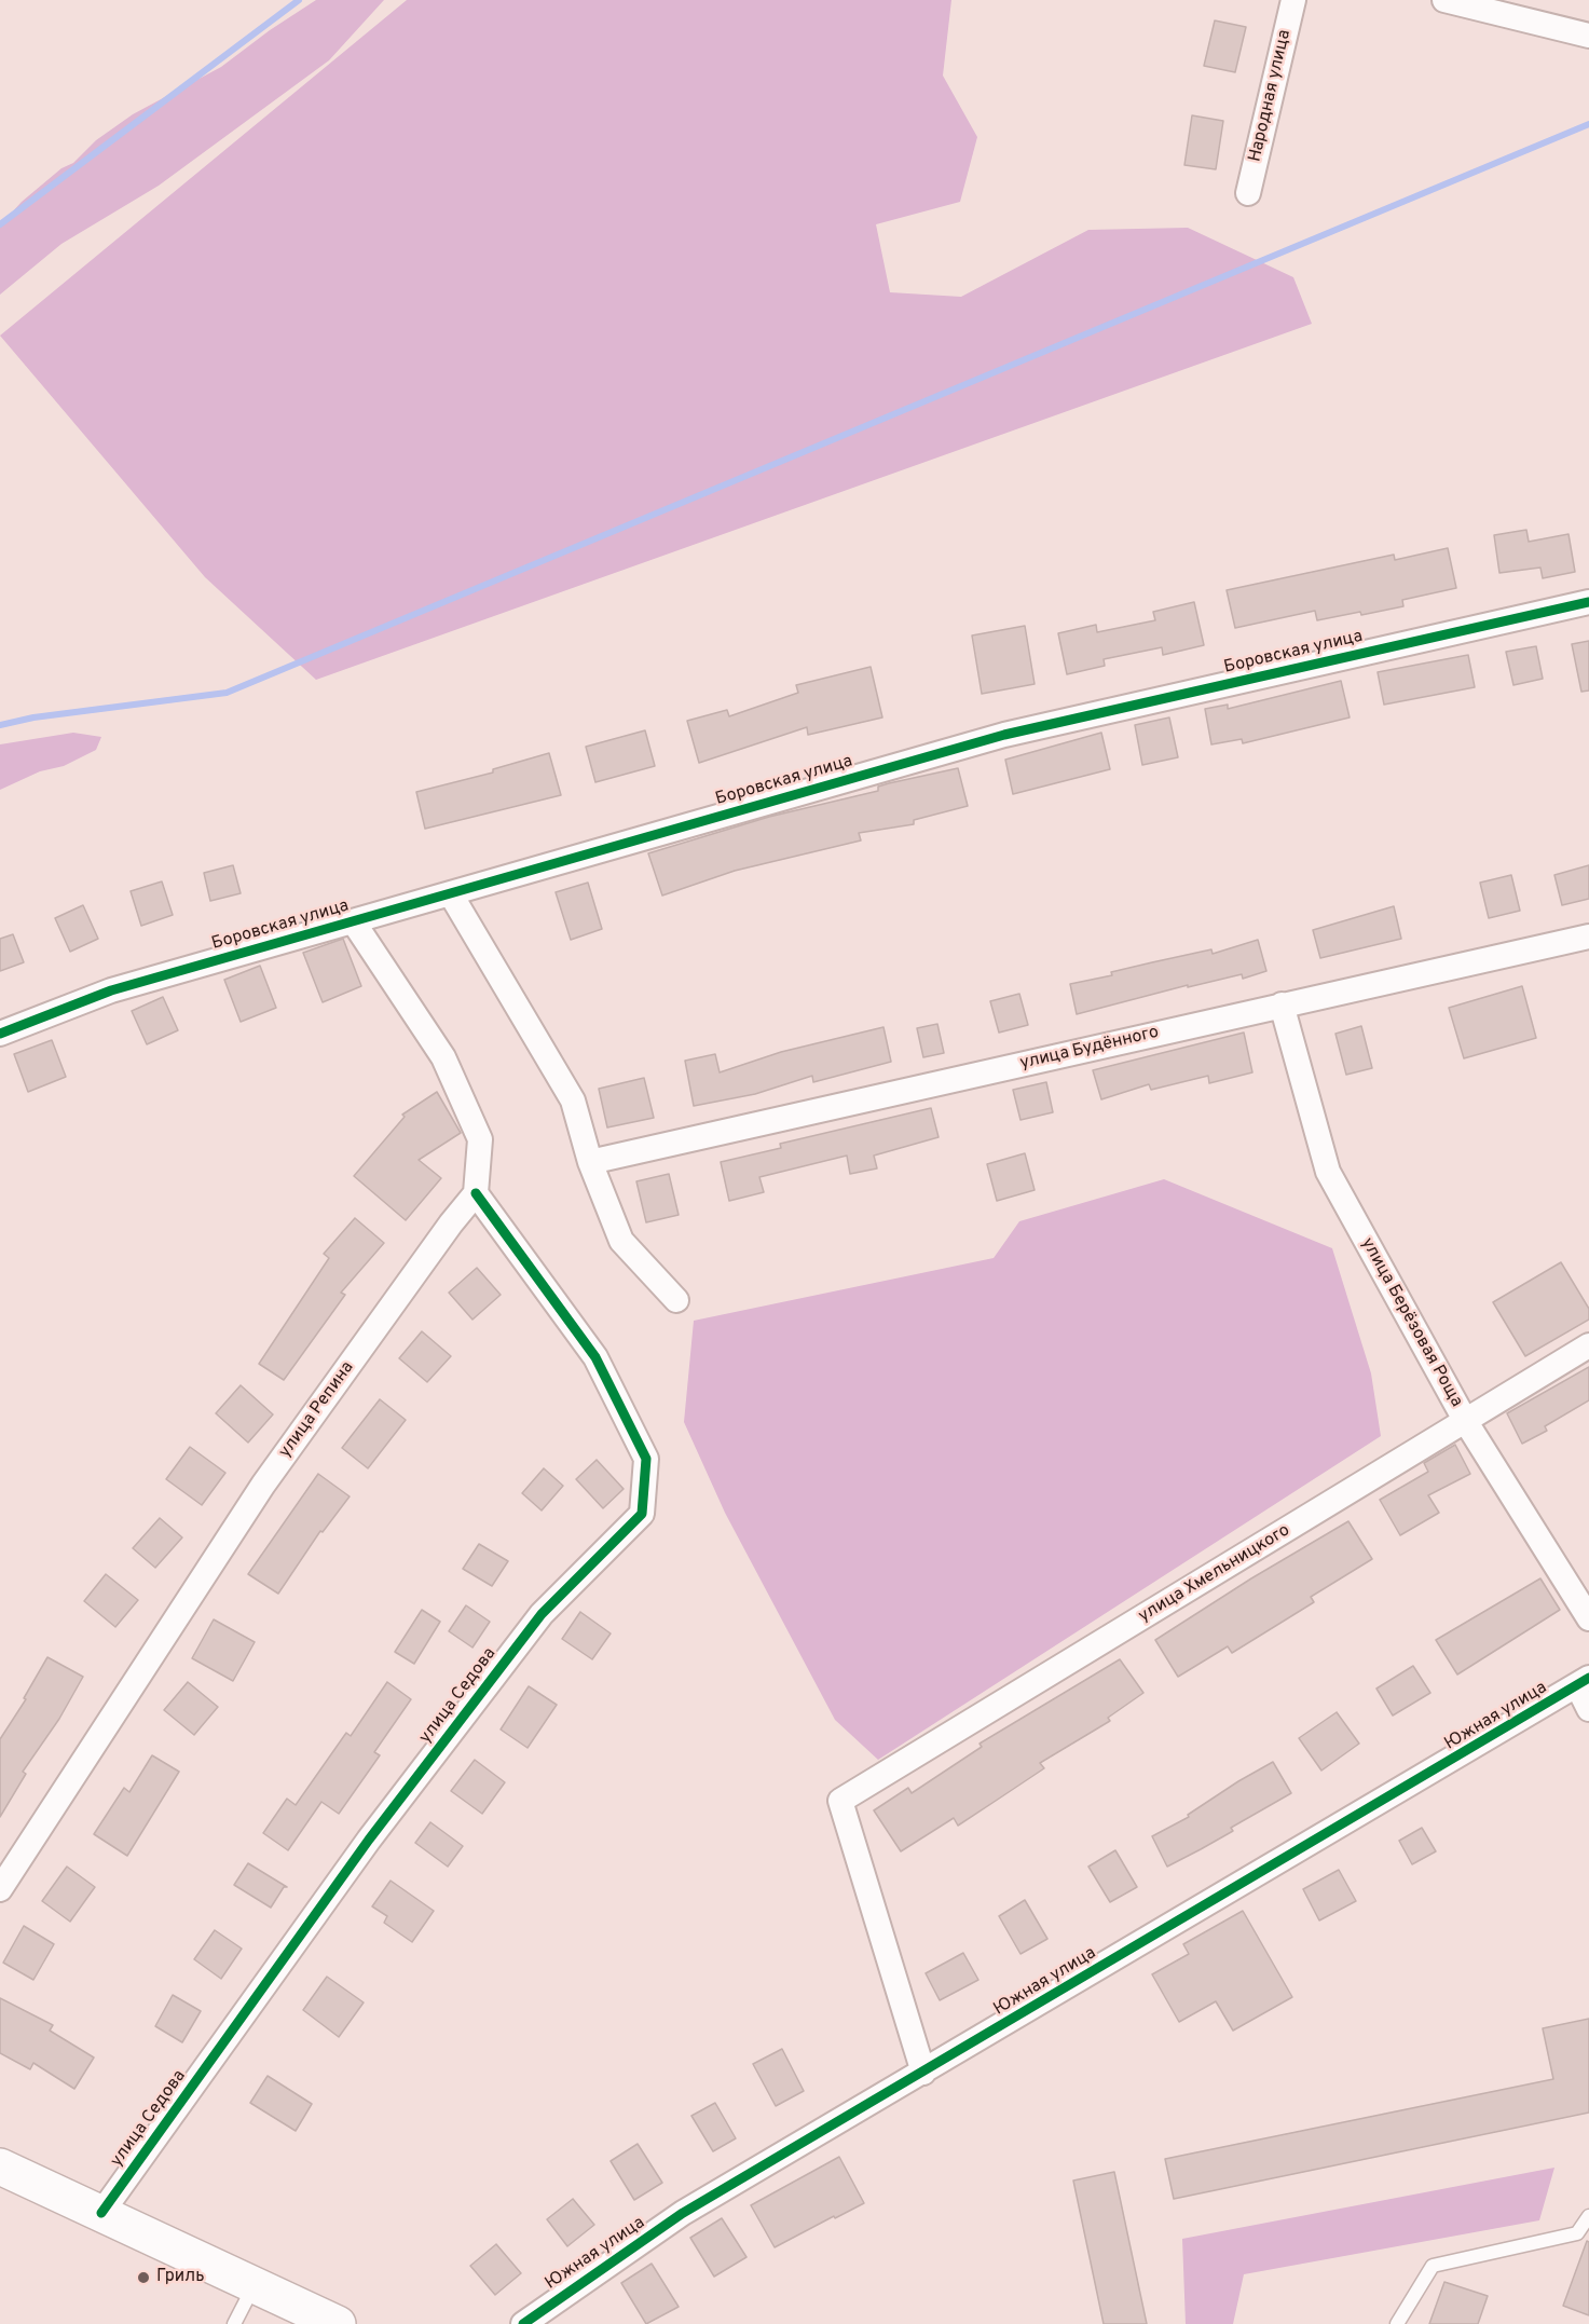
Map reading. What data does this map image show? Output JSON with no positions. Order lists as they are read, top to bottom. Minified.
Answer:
{"streets":{"street":["Народная улица","Боровская улица","улица Будённого","улица Берёзовая Роща","улица Репина","улица Хмельницкого","улица Седова","Южная улица"]},"crossings":[["улица Будённого","улица Берёзовая Роща"],["улица Берёзовая Роща","улица Хмельницкого"],["улица Репина","улица Седова"],["улица Хмельницкого","Южная улица"]],"places":["Гриль"]}
